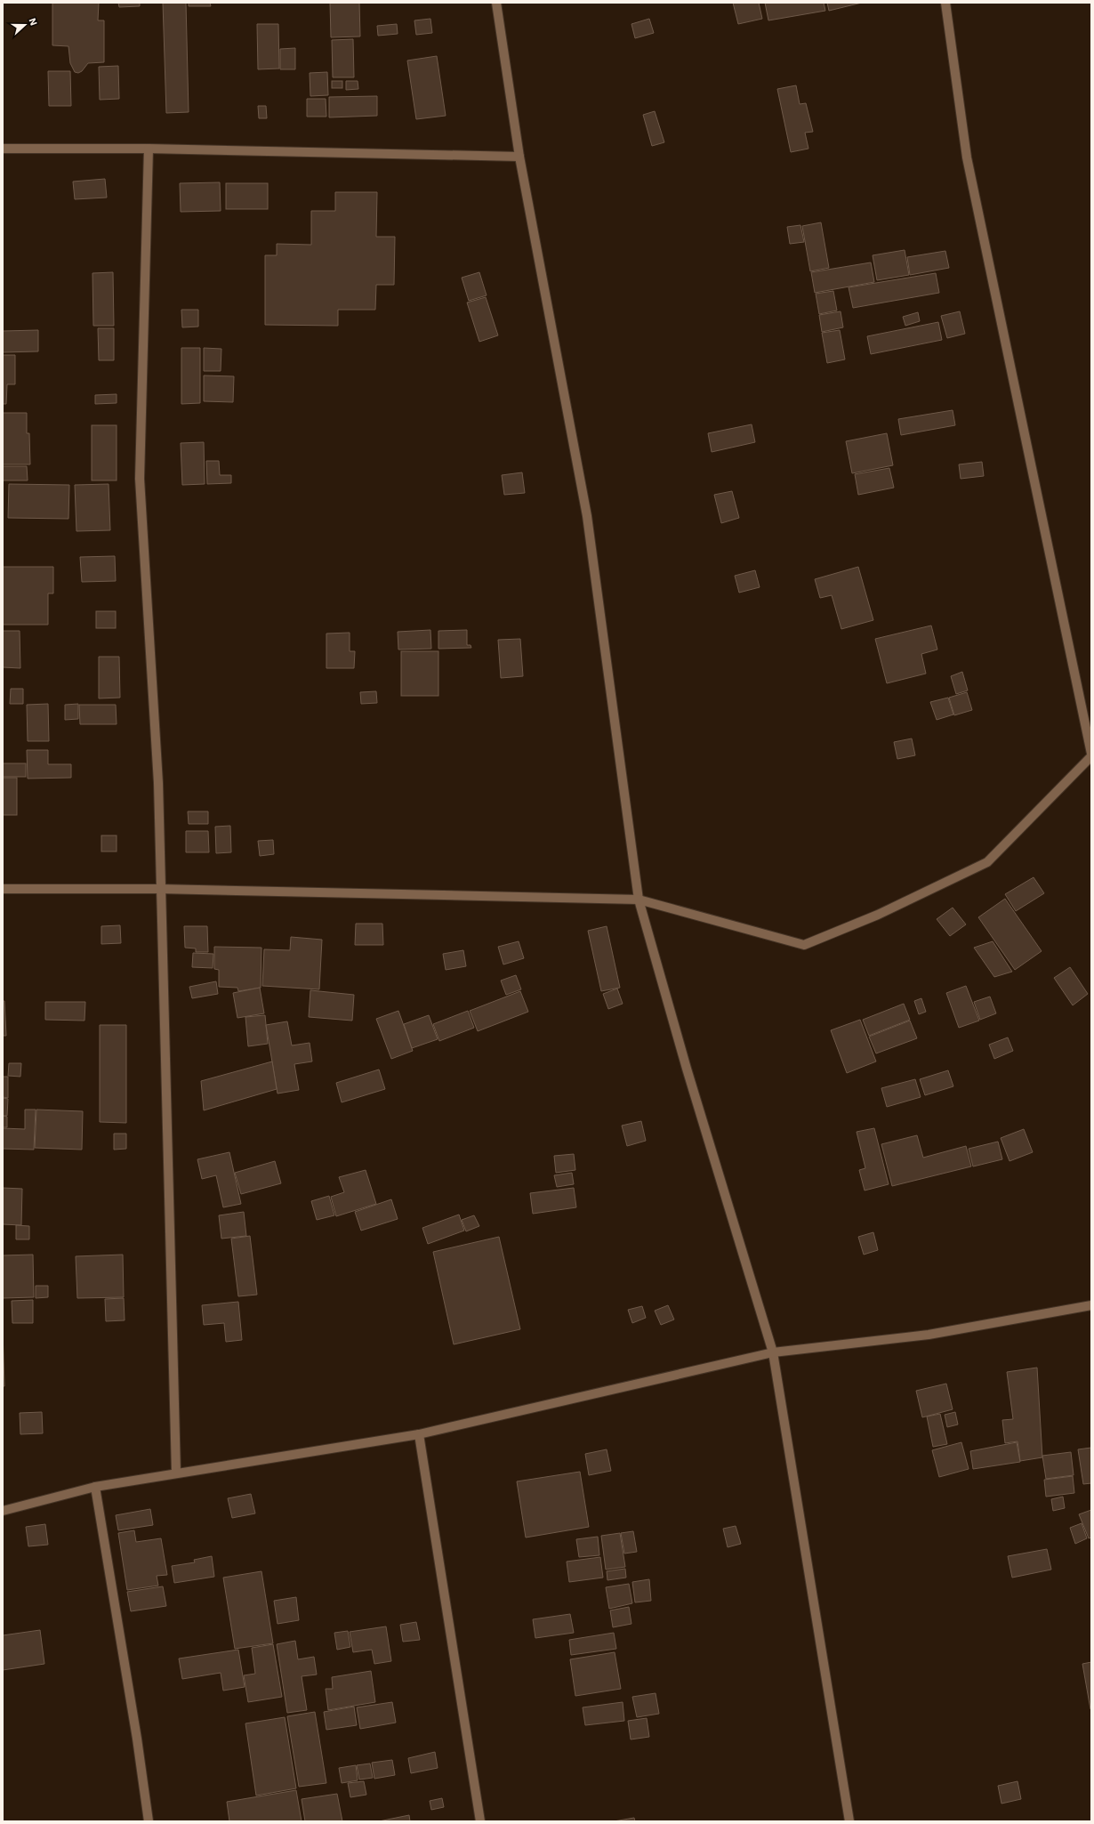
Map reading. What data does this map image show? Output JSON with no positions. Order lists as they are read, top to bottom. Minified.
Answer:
{"north":"right"}
